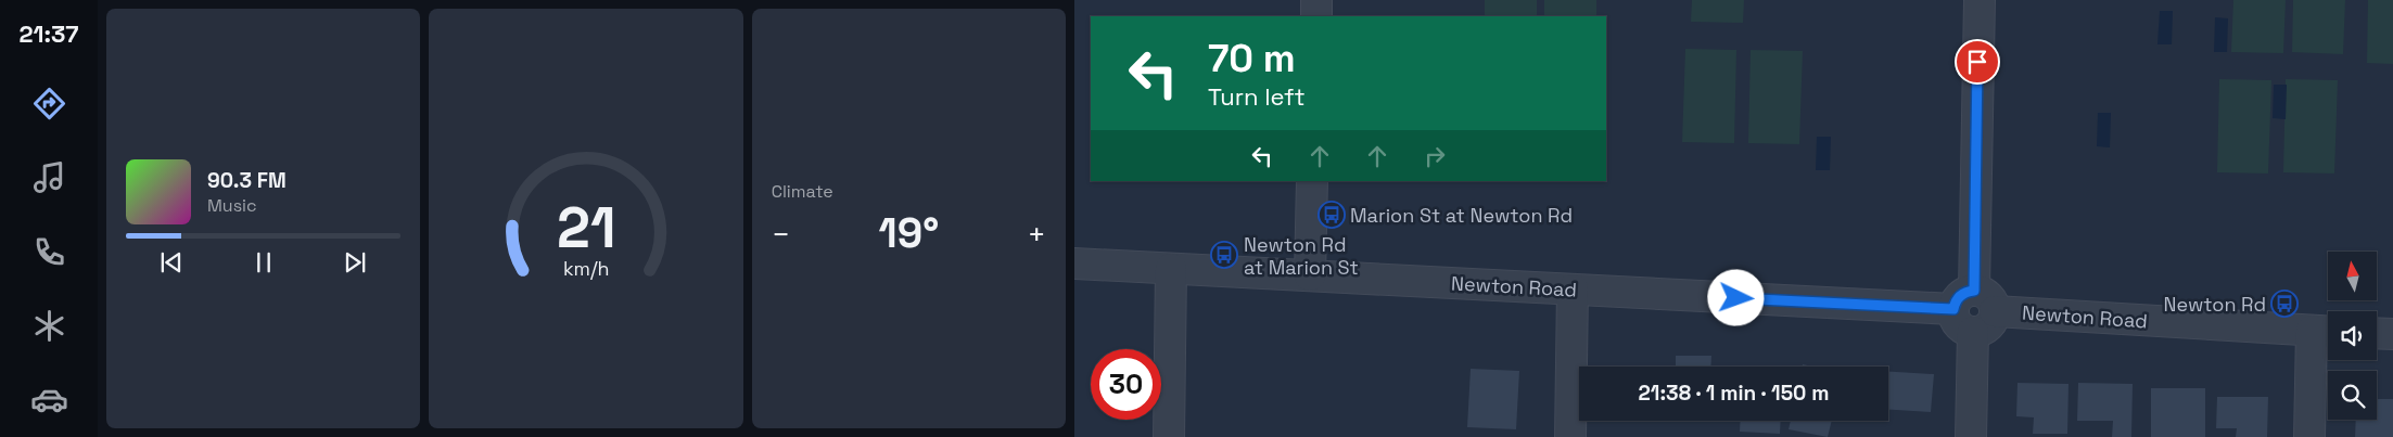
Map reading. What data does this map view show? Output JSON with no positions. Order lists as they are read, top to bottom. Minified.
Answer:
{"streets":{"street":["Newton Road"]},"places":{"bus stop":["Marion St at Newton Rd","Newton Rd at Marion St","Newton Rd"]},"north":"top","page":{"tabs":"21:37","tile":"Climate","turn":["70 m","Turn left"],"song":["90.3 FM","Music"],"heat":["−","19°","+"],"limit":"30","trip":"21:38 · 1 min · 150 m","gauge":["21","km/h"]}}
